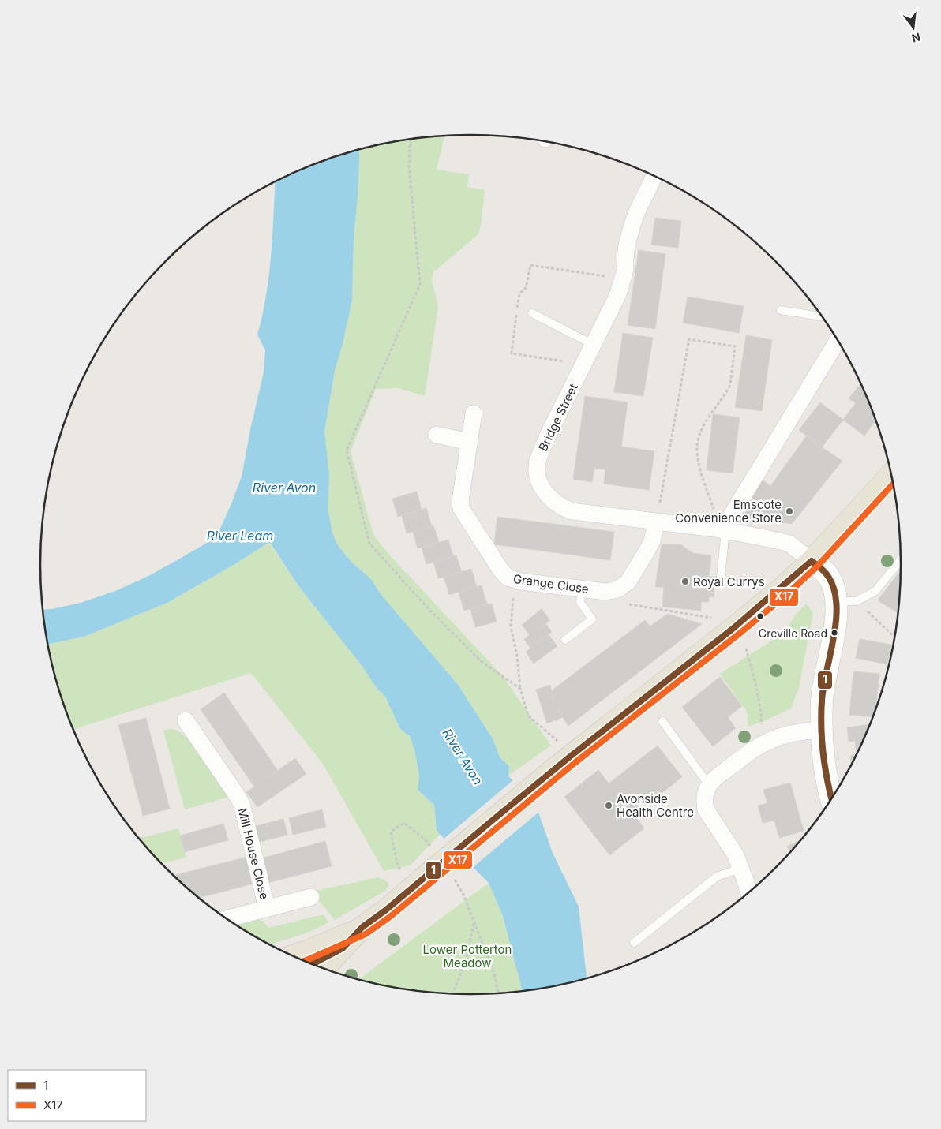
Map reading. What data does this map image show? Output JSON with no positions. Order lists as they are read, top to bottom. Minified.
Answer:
{"streets":{"street":["Bridge Street","Grange Close","Mill House Close"]},"crossings":[["Bridge Street","Grange Close"]],"water":["River Avon","River Leam"],"parks":["Lower Potterton Meadow"],"places":["Emscote Convenience Store","Royal Currys","Greville Road","Avonside Health Centre"],"lines":["transit line X17","transit line 1"],"legend":["1","X17"],"north":"bottom"}
